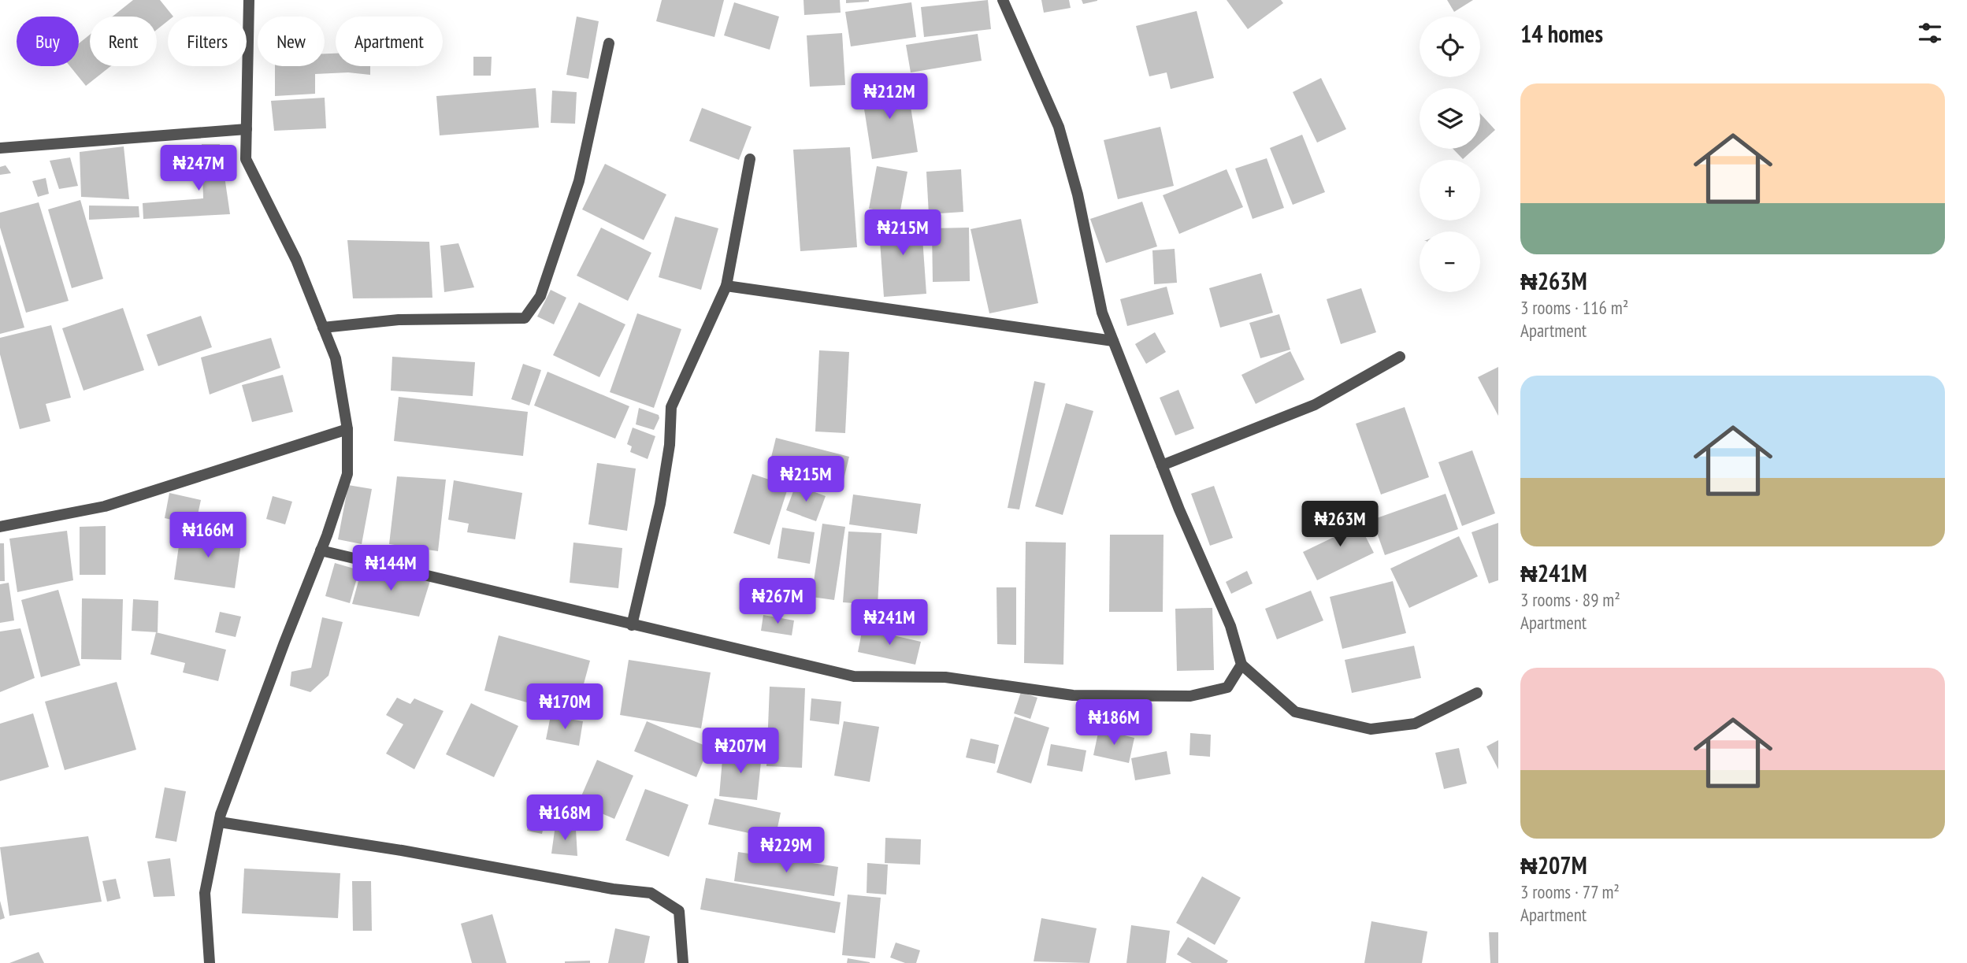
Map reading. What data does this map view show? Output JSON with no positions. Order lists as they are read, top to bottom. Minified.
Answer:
{"page":{"heading":"14 homes","map_buttons":["+","−"],"chip":["Buy","Rent","Filters","New","Apartment"],"list":[{"name":"₦263M","note":"3 rooms · 116 m² · Apartment"},{"name":"₦241M","note":"3 rooms · 89 m² · Apartment"},{"name":"₦207M","note":"3 rooms · 77 m² · Apartment"}],"price":["₦212M","₦247M","₦215M","₦215M","₦263M","₦166M","₦144M","₦267M","₦241M","₦170M","₦186M","₦207M","₦168M","₦229M"]}}
